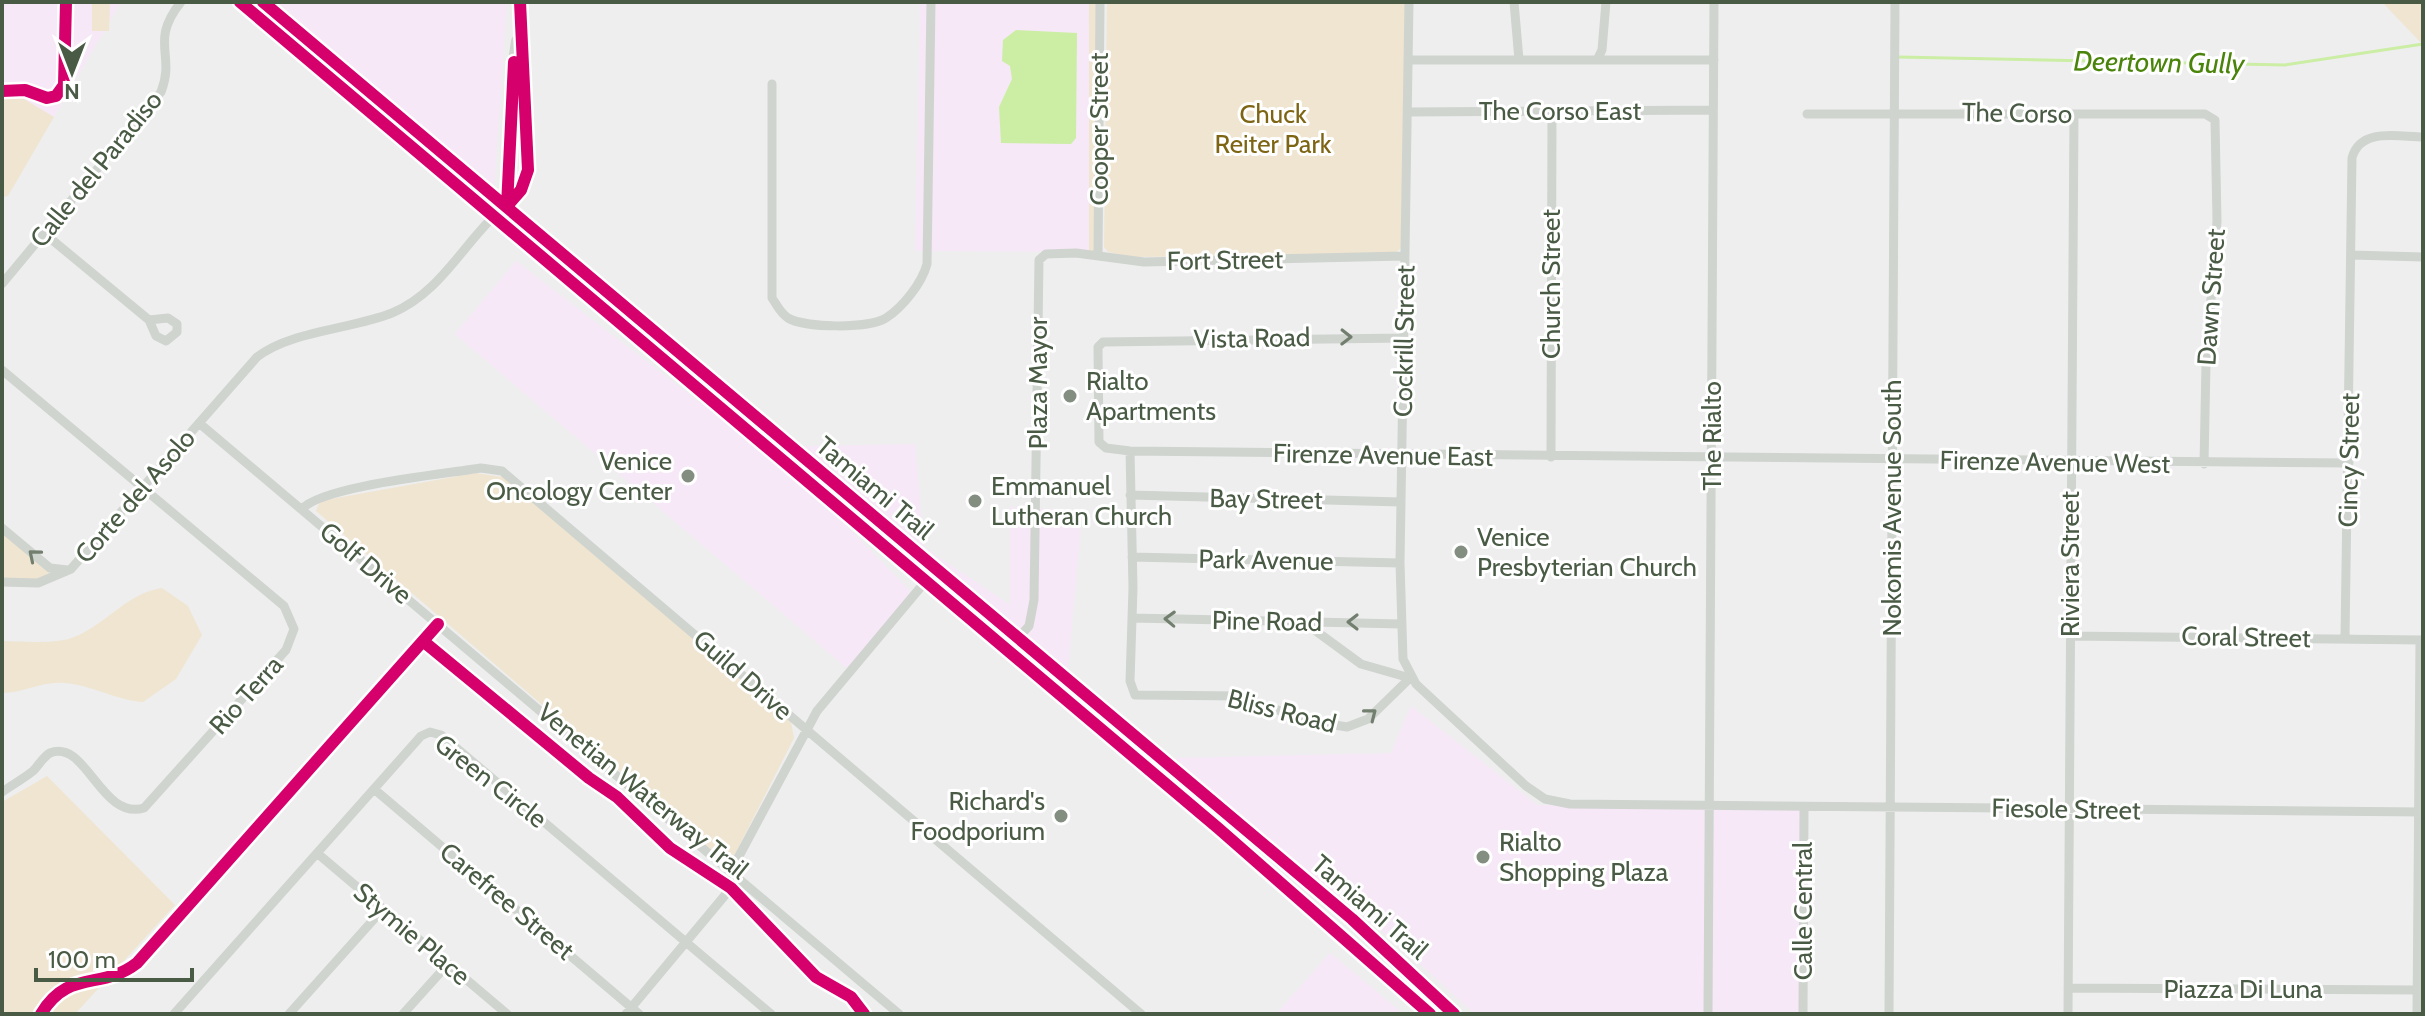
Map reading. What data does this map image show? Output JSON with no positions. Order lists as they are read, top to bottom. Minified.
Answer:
{"streets":{"main road":["Tamiami Trail"],"street":["The Corso East","The Corso","Cooper Street","Calle del Paradiso","Fort Street","Church Street","Dawn Street","Vista Road","Cockrill Street","Plaza Mayor","The Rialto","Firenze Avenue East","Cincy Street","Firenze Avenue West","Corte del Asolo","Bay Street","Nokomis Avenue South","Park Avenue","Golf Drive","Riviera Street","Pine Road","Coral Street","Guild Drive","Rio Terra","Bliss Road","Green Circle","Fiesole Street","Carefree Street","Calle Central","Stymie Place","Piazza Di Luna"],"cycle path":["Venetian Waterway Trail"]},"crossings":[["The Corso East","Church Street"],["The Corso East","Cockrill Street"],["The Corso East","The Rialto"],["The Corso","Dawn Street"],["The Corso","Nokomis Avenue South"],["The Corso","Riviera Street"],["Cooper Street","Fort Street"],["Fort Street","Cockrill Street"],["Fort Street","Plaza Mayor"],["Church Street","Firenze Avenue East"],["Dawn Street","Firenze Avenue West"],["Vista Road","Cockrill Street"],["Vista Road","Firenze Avenue East"],["Cockrill Street","Firenze Avenue East"],["Cockrill Street","Bay Street"],["Cockrill Street","Park Avenue"],["Cockrill Street","Pine Road"],["Cockrill Street","Bliss Road"],["Plaza Mayor","Tamiami Trail"],["The Rialto","Firenze Avenue East"],["The Rialto","Firenze Avenue West"],["The Rialto","Fiesole Street"],["Firenze Avenue East","Firenze Avenue West"],["Cincy Street","Firenze Avenue West"],["Cincy Street","Coral Street"],["Firenze Avenue West","Nokomis Avenue South"],["Firenze Avenue West","Riviera Street"],["Tamiami Trail","Corte del Asolo"],["Corte del Asolo","Golf Drive"],["Corte del Asolo","Rio Terra"],["Nokomis Avenue South","Fiesole Street"],["Golf Drive","Guild Drive"],["Riviera Street","Coral Street"],["Riviera Street","Fiesole Street"],["Riviera Street","Piazza Di Luna"],["Pine Road","Bliss Road"],["Green Circle","Carefree Street"],["Green Circle","Stymie Place"],["Fiesole Street","Calle Central"]],"one_way":["Vista Road","Pine Road"],"water":["Deertown Gully"],"parks":["Chuck Reiter Park"],"places":["Rialto Apartments","Venice Oncology Center","Emmanuel Lutheran Church","Venice Presbyterian Church","Richard's Foodporium","Rialto Shopping Plaza"],"scale_bar":"100 m","north":"bottom"}
